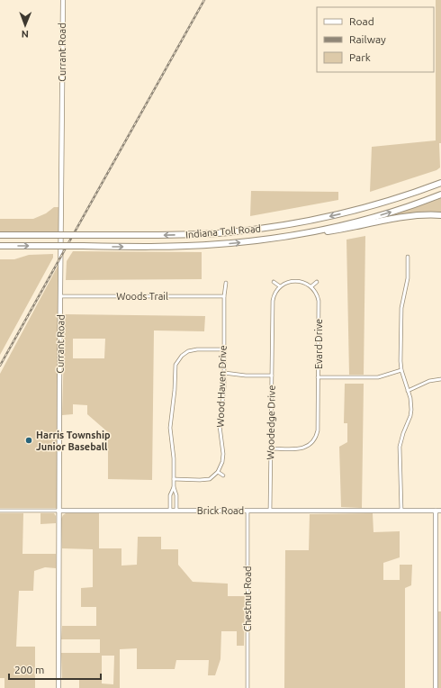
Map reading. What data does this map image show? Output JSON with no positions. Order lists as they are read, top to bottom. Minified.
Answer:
{"streets":{"highway":["Indiana Toll Road"],"street":["Currant Road","Woods Trail","Evard Drive","Wood Haven Drive","Woodedge Drive","Brick Road","Chestnut Road"]},"crossings":[["Currant Road","Woods Trail"],["Currant Road","Brick Road"],["Woods Trail","Wood Haven Drive"],["Evard Drive","Woodedge Drive"],["Woodedge Drive","Brick Road"],["Brick Road","Chestnut Road"]],"places":["Harris Township Junior Baseball"],"legend":["Road","Railway","Park"],"scale_bar":"200 m","north":"bottom"}
